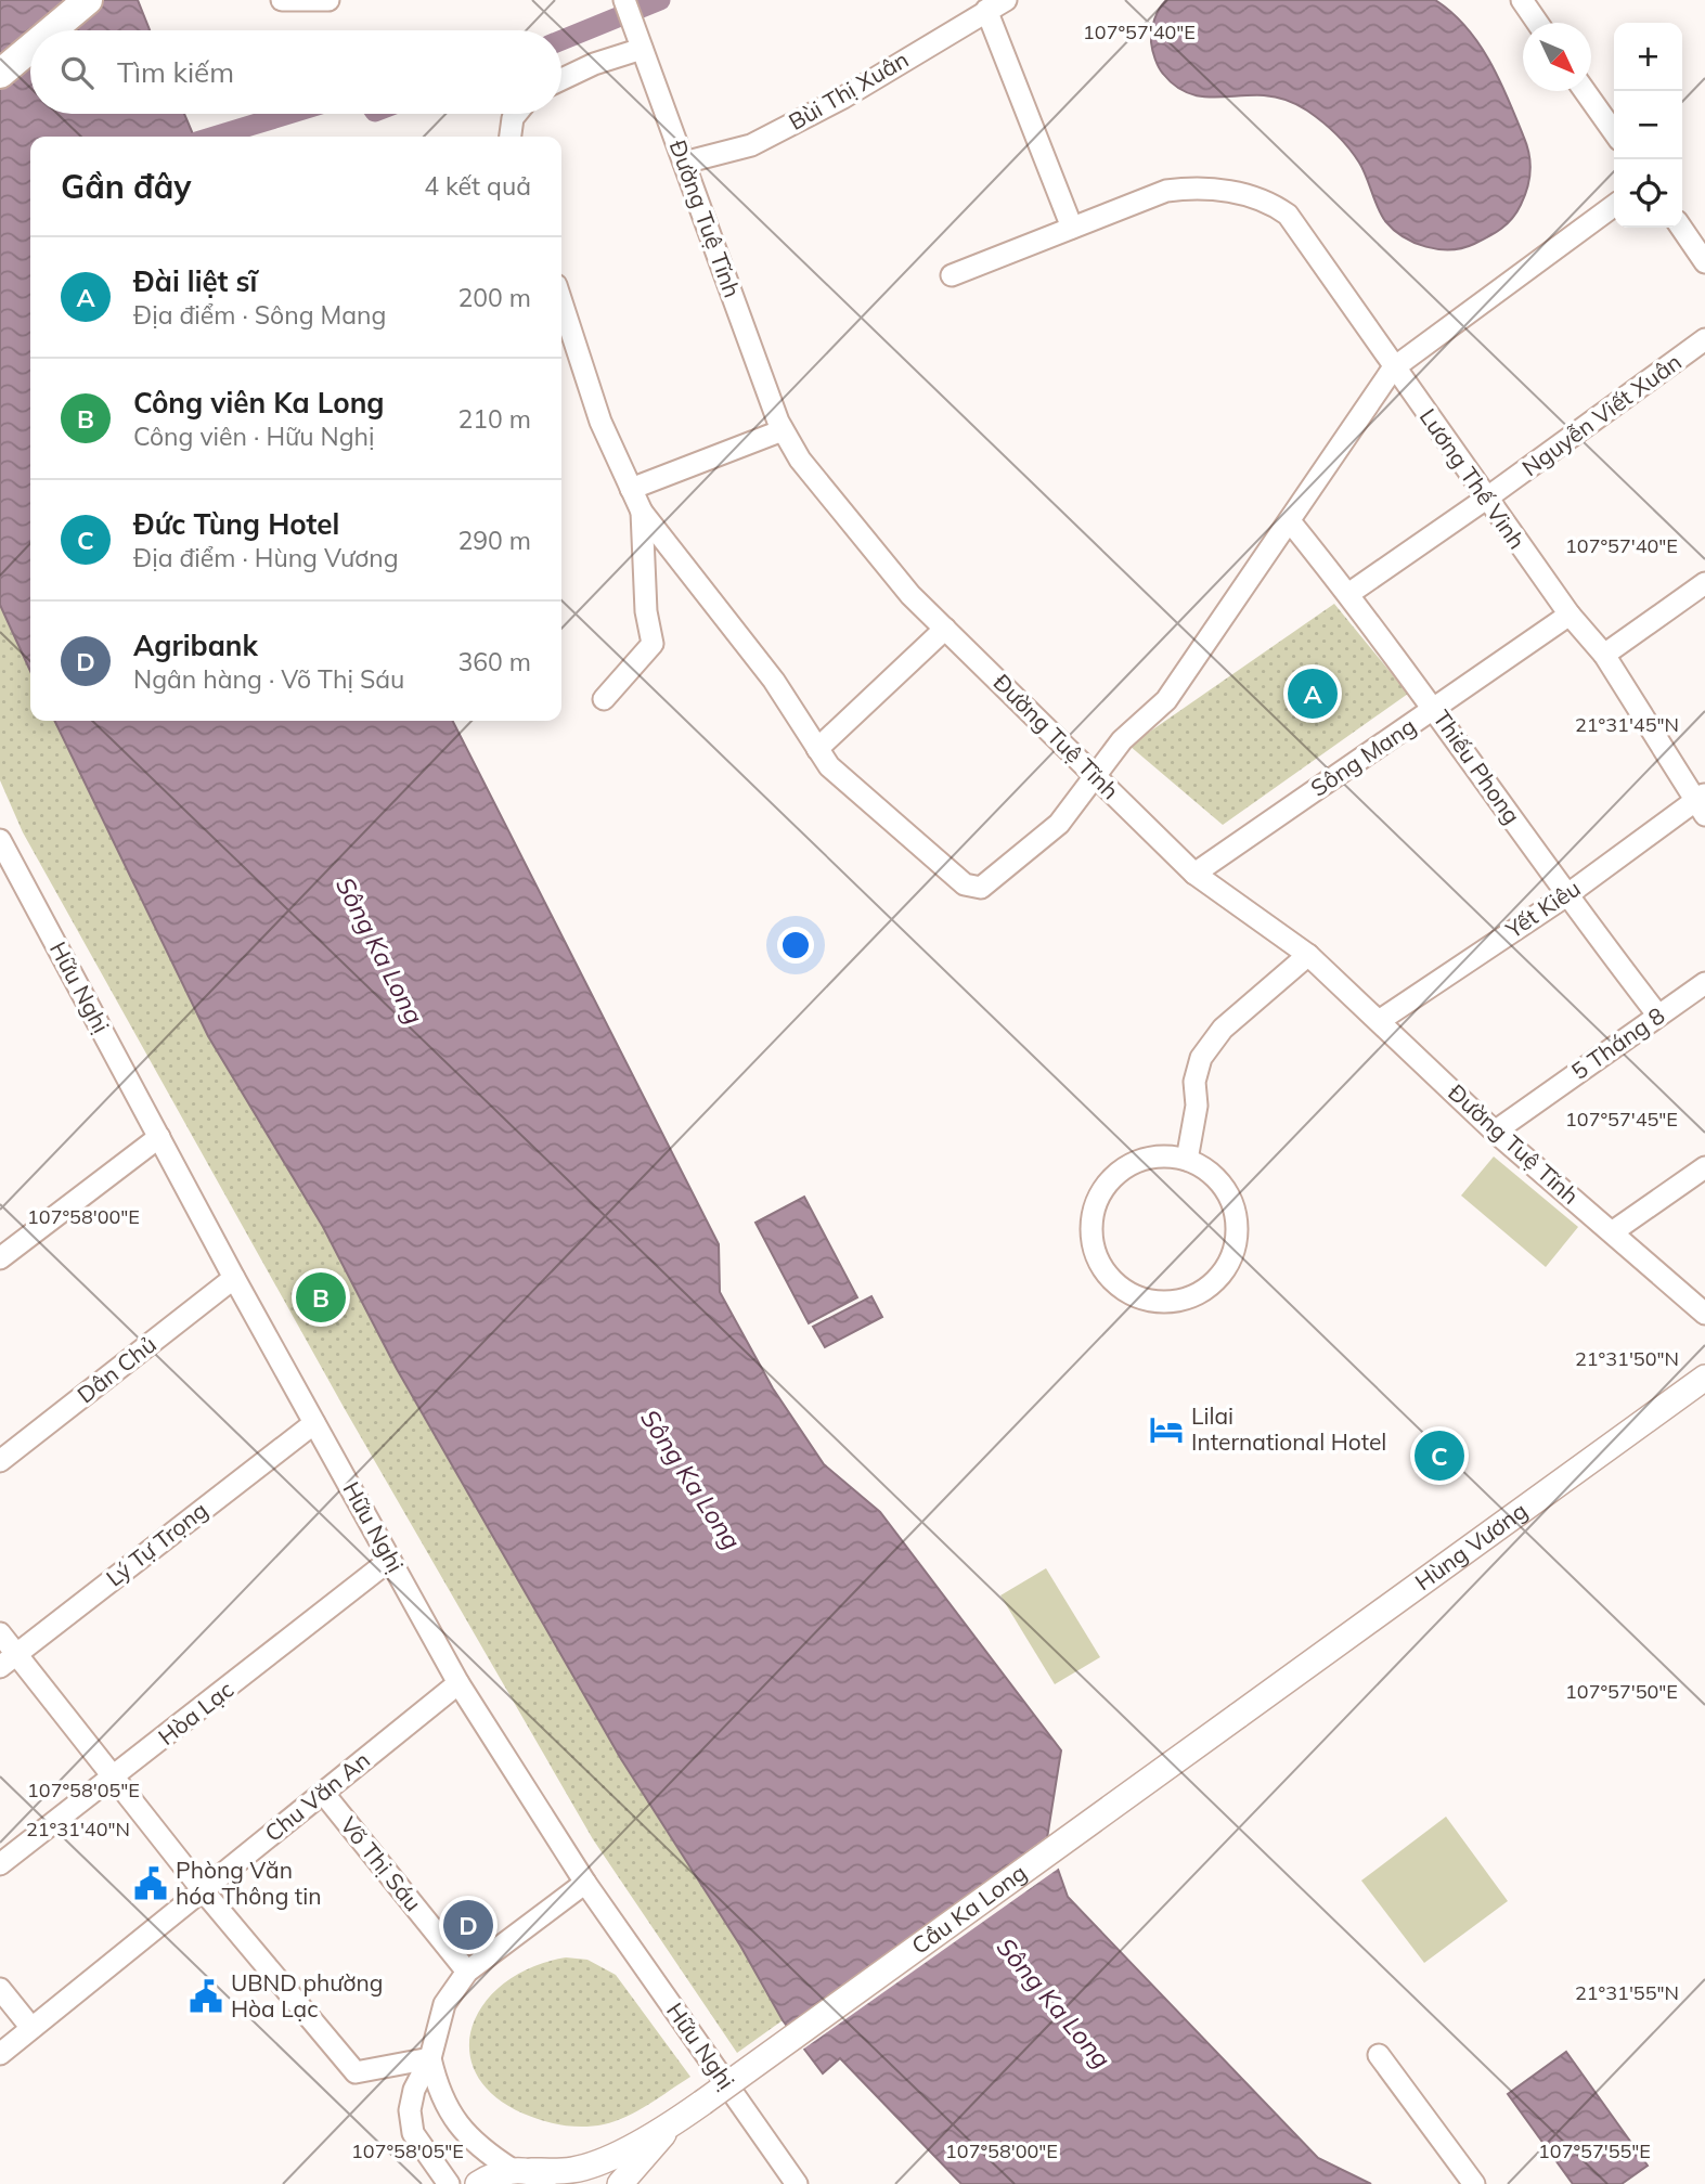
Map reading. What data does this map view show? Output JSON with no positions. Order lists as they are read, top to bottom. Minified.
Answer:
{"streets":{"main road":["Hùng Vương","Cầu Ka Long"],"street":["Bùi Thị Xuân","Đường Tuệ Tĩnh","Nguyễn Viết Xuân","Lương Thế Vinh","Sông Mang","Thiếu Phong","Yết Kiêu","Hữu Nghị","5 Tháng 8","Dân Chủ","Lý Tự Trọng","Hòa Lạc","Chu Văn An","Võ Thị Sáu"]},"crossings":[["Bùi Thị Xuân","Đường Tuệ Tĩnh"],["Đường Tuệ Tĩnh","Sông Mang"],["Đường Tuệ Tĩnh","Yết Kiêu"],["Đường Tuệ Tĩnh","5 Tháng 8"],["Nguyễn Viết Xuân","Lương Thế Vinh"],["Nguyễn Viết Xuân","Thiếu Phong"],["Lương Thế Vinh","Sông Mang"],["Lương Thế Vinh","Yết Kiêu"],["Sông Mang","Thiếu Phong"],["Thiếu Phong","Yết Kiêu"],["Thiếu Phong","5 Tháng 8"],["Hữu Nghị","Dân Chủ"],["Hữu Nghị","Lý Tự Trọng"],["Hữu Nghị","Hòa Lạc"],["Hữu Nghị","Chu Văn An"],["Hùng Vương","Cầu Ka Long"],["Chu Văn An","Võ Thị Sáu"]],"water":["Sông Ka Long"],"places":{"hotel":["Lilai International Hotel"],"public building":["Phòng Văn hóa Thông tin","UBND phường Hòa Lạc"]},"north":"bottom right","page":{"map_buttons":["+","−"],"search":"Tìm kiếm","heading":["Gần đây","4 kết quả"],"list":[{"mark":"A","name":"Đài liệt sĩ","note":"Địa điểm · Sông Mang","value":"200 m"},{"mark":"B","name":"Công viên Ka Long","note":"Công viên · Hữu Nghị","value":"210 m"},{"mark":"C","name":"Đức Tùng Hotel","note":"Địa điểm · Hùng Vương","value":"290 m"},{"mark":"D","name":"Agribank","note":"Ngân hàng · Võ Thị Sáu","value":"360 m"}],"pins":["A","B","C","D"]},"coordinates":["107°57'40\"E","21°31'45\"N","107°57'45\"E","107°58'00\"E","21°31'50\"N","107°57'50\"E","107°58'05\"E","21°31'40\"N","21°31'55\"N","107°57'55\"E"]}
